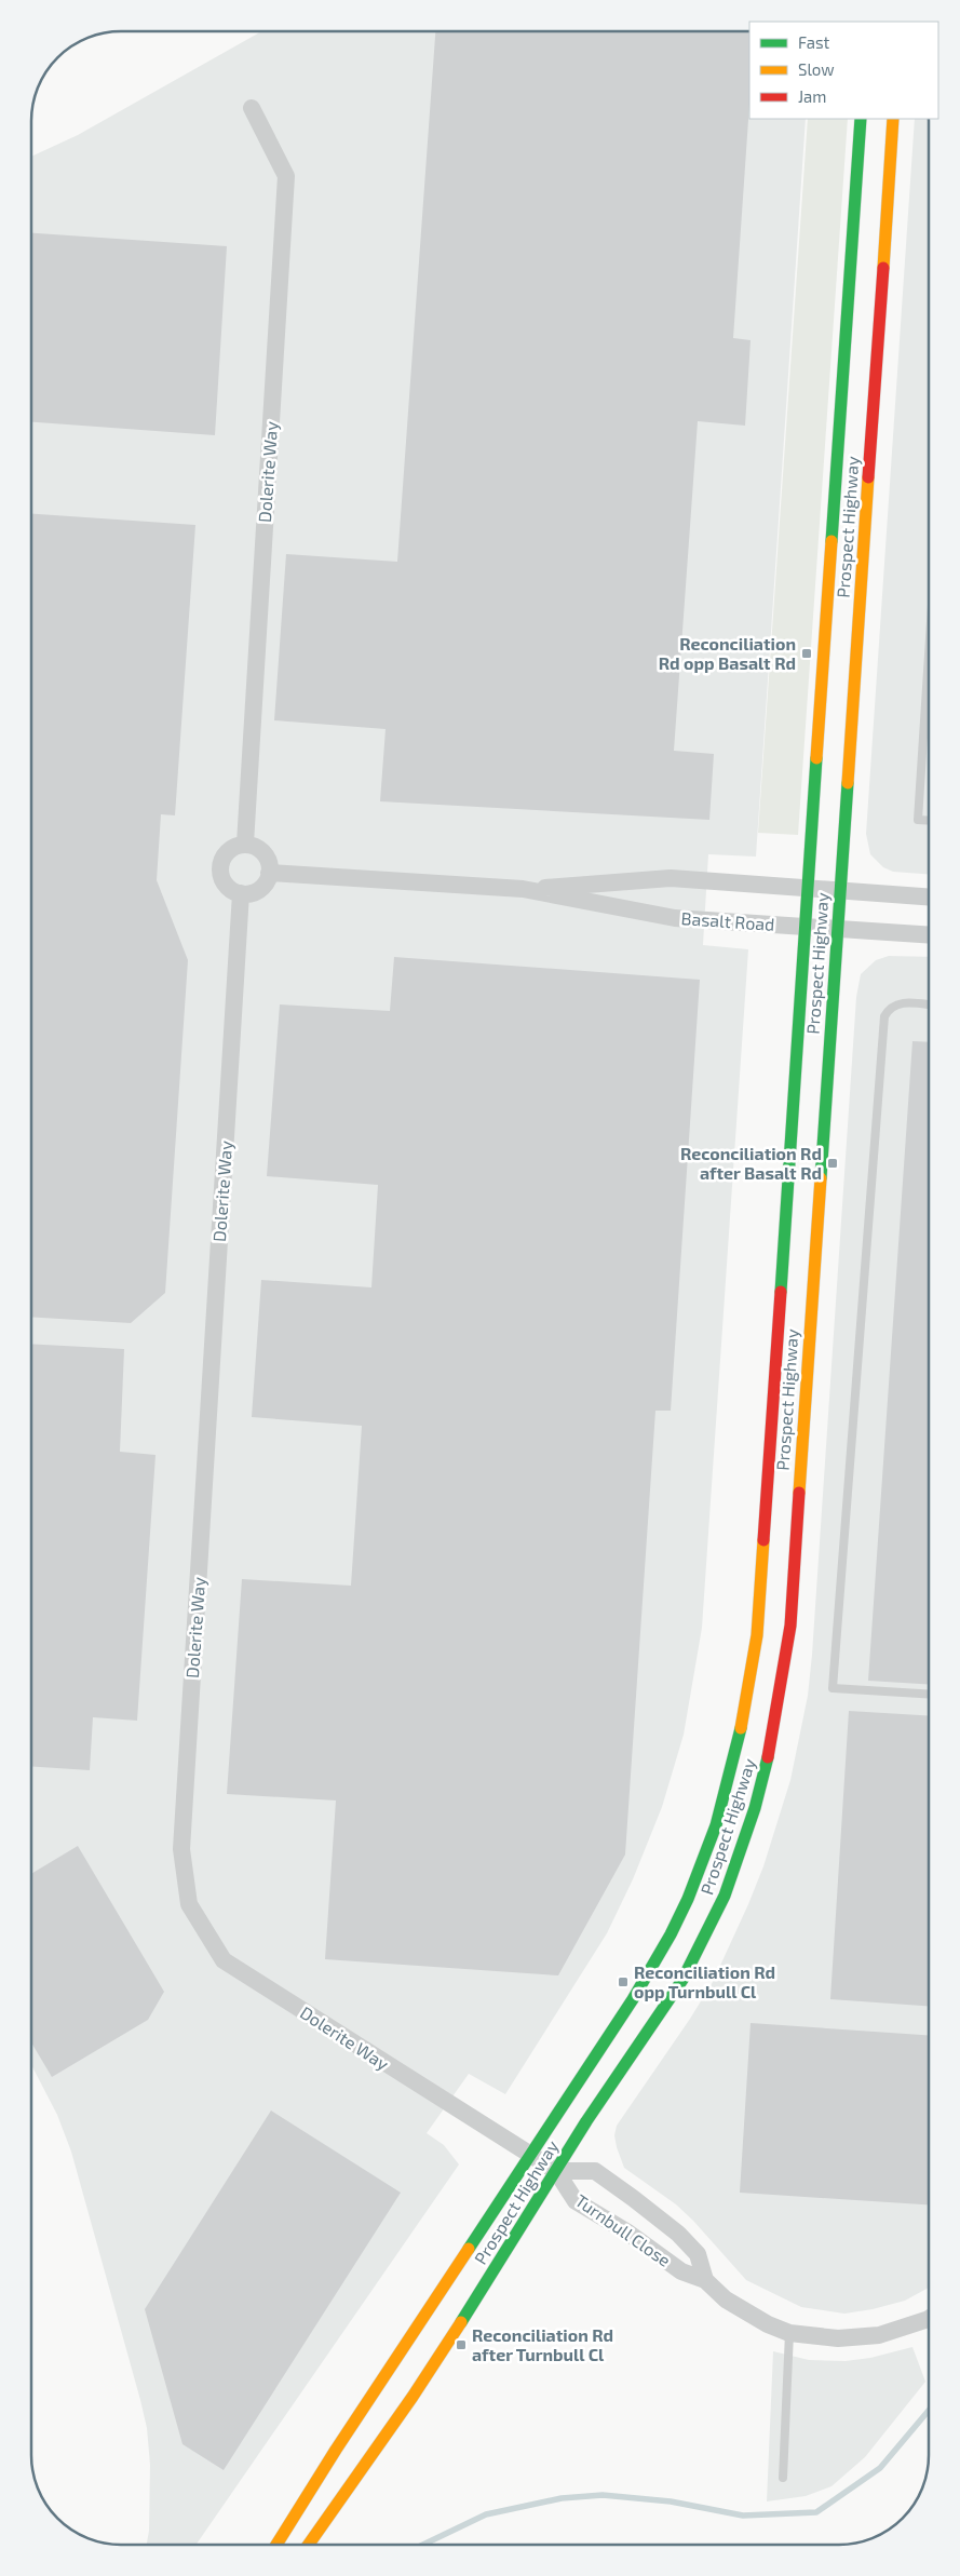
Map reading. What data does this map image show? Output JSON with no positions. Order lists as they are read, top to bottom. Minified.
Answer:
{"streets":{"main road":["Prospect Highway"],"street":["Dolerite Way","Basalt Road","Turnbull Close"]},"crossings":[["Dolerite Way","Prospect Highway"],["Dolerite Way","Basalt Road"],["Dolerite Way","Turnbull Close"],["Prospect Highway","Basalt Road"],["Prospect Highway","Turnbull Close"]],"places":{"transit":["Reconciliation Rd opp Basalt Rd","Reconciliation Rd after Basalt Rd","Reconciliation Rd opp Turnbull Cl","Reconciliation Rd after Turnbull Cl"]},"legend":["Fast","Slow","Jam"]}
